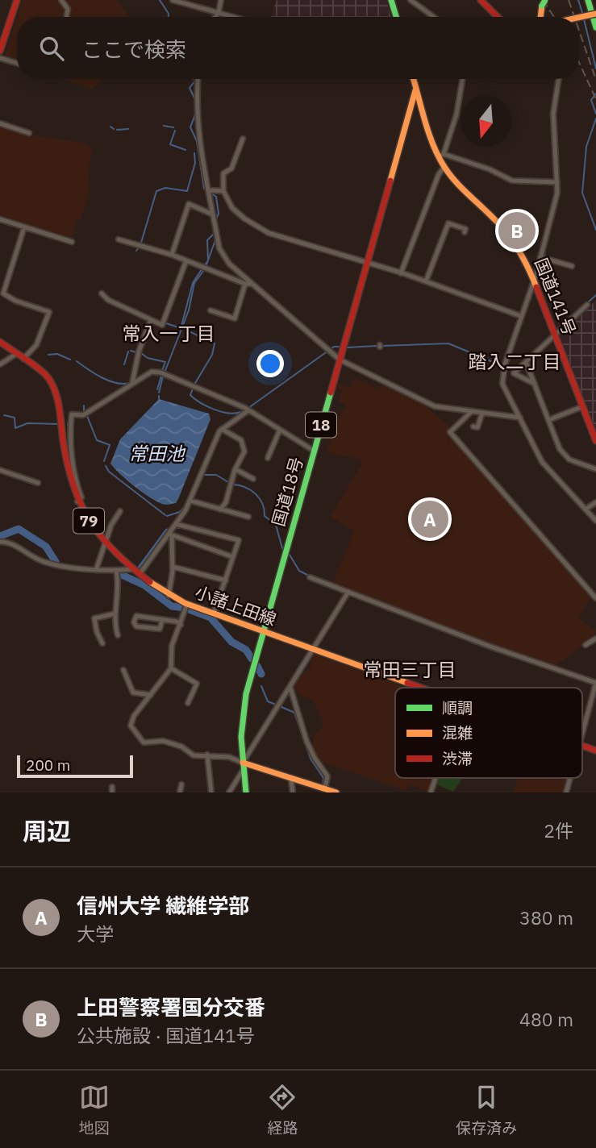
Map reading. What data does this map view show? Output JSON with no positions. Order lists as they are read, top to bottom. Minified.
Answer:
{"streets":{"main road":["国道141号","18","国道18号","79","小諸上田線"]},"crossings":[["国道141号","国道18号"],["国道18号","小諸上田線"]],"districts":["常入一丁目","踏入二丁目","常田三丁目"],"water":["常田池"],"legend":["順調","混雑","渋滞"],"scale_bar":"200 m","north":"bottom","page":{"search":"ここで検索","pins":["B","A"],"scale":"200 m","heading":["周辺","2件"],"list":[{"mark":"A","name":"信州大学 繊維学部","note":"大学","value":"380 m"},{"mark":"B","name":"上田警察署国分交番","note":"公共施設 · 国道141号","value":"480 m"}],"nav":["地図","経路","保存済み"]}}
